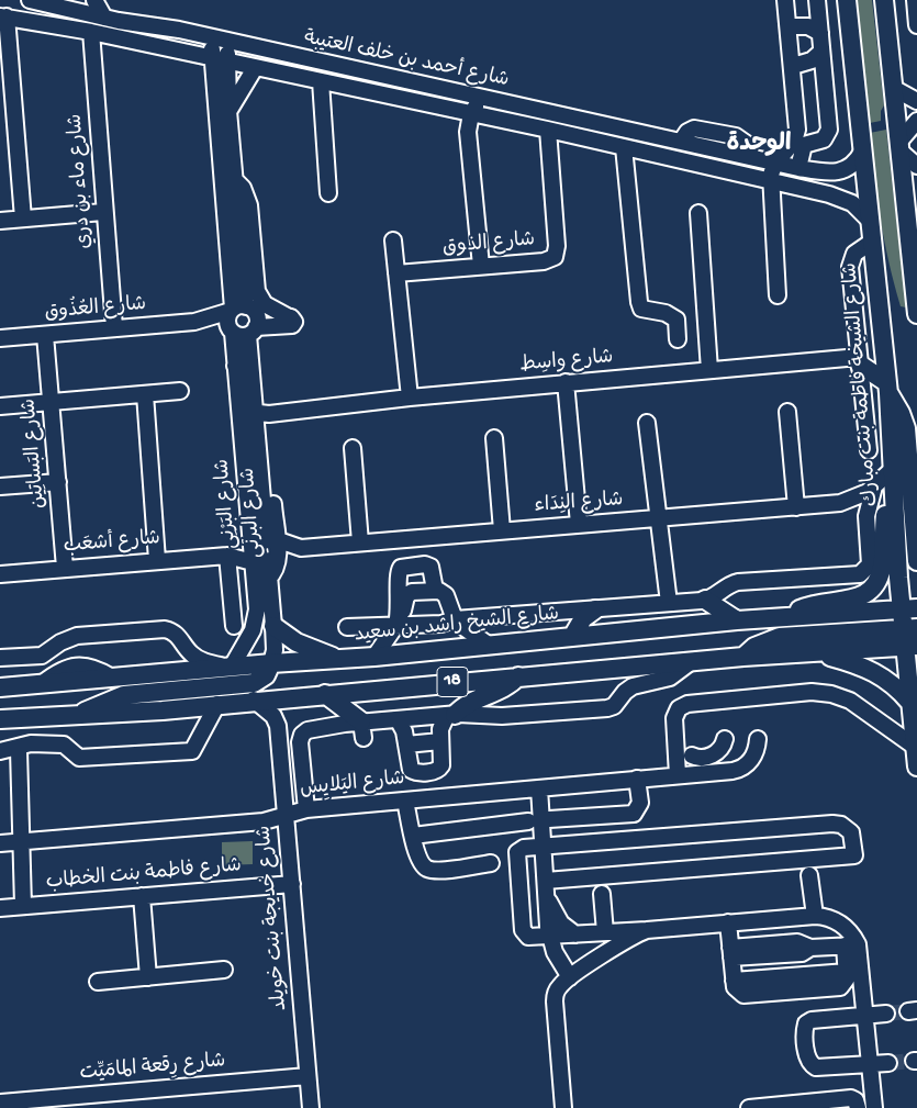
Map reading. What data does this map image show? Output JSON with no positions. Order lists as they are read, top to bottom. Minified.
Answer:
{"streets":{"main road":["شارع الشيخة فاطمة بنت مبارك","شارع الشيخ راشد بن سعيد","18"],"street":["شارع أحمد بن خلف العتيبة","شارع ماء بن دري","شارع الذوق","شارع العُذُوق","شارع واسِط","شارع البَساتِين","شارع البَرْنِي","شارع النِدَاء","شارع البرني","شارع أشعَب","شارع اليَلايِس","شارع فاطمة بنت الخطاب","شارع خديجة بنت خويلد","شارع رِقعة المامَيِّت"]},"crossings":[["شارع أحمد بن خلف العتيبة","شارع ماء بن دري"],["شارع أحمد بن خلف العتيبة","شارع الذوق"],["شارع أحمد بن خلف العتيبة","شارع الشيخة فاطمة بنت مبارك"],["شارع ماء بن دري","شارع العُذُوق"],["شارع العُذُوق","شارع البَساتِين"],["شارع العُذُوق","شارع البَرْنِي"],["شارع واسِط","شارع البَرْنِي"],["شارع الشيخة فاطمة بنت مبارك","شارع النِدَاء"],["شارع الشيخة فاطمة بنت مبارك","شارع الشيخ راشد بن سعيد"],["شارع الشيخة فاطمة بنت مبارك","18"],["شارع البَساتِين","شارع أشعَب"],["شارع البَرْنِي","شارع البرني"],["شارع البَرْنِي","شارع أشعَب"],["شارع البَرْنِي","شارع الشيخ راشد بن سعيد"],["شارع النِدَاء","شارع البرني"],["شارع اليَلايِس","شارع خديجة بنت خويلد"],["شارع فاطمة بنت الخطاب","شارع خديجة بنت خويلد"],["شارع خديجة بنت خويلد","شارع رِقعة المامَيِّت"]],"districts":["الوحدة"]}
